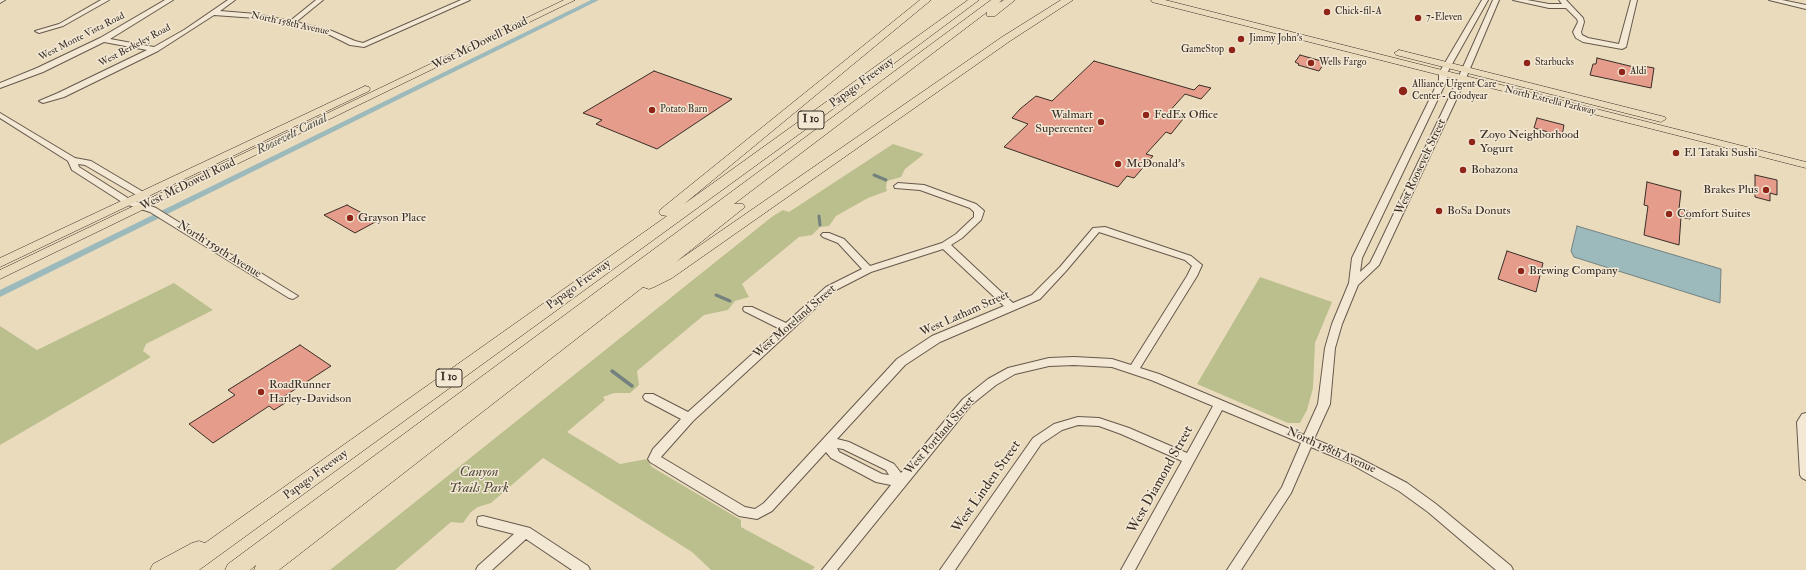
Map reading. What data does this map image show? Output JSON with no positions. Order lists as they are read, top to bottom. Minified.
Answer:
{"streets":{"highway":["Papago Freeway","I 10"],"main road":["West McDowell Road","North Estrella Parkway"],"street":["North 158th Avenue","West Monte Vista Road","West Berkeley Road","West Roosevelt Street","North 159th Avenue","West Latham Street","West Moreland Street","West Portland Street","West Diamond Street","West Linden Street"]},"crossings":[["North 158th Avenue","West Berkeley Road"],["North 158th Avenue","West Roosevelt Street"],["North 158th Avenue","West Latham Street"],["North 158th Avenue","West Portland Street"],["North 158th Avenue","West Diamond Street"],["West McDowell Road","North 159th Avenue"],["North Estrella Parkway","West Roosevelt Street"],["West Latham Street","West Moreland Street"],["West Latham Street","West Portland Street"],["West Diamond Street","West Linden Street"]],"water":["Roosevelt Canal"],"parks":["Canyon Trails Park"],"places":["Chick-fil-A","7-Eleven","Jimmy John's","GameStop","Wells Fargo","Starbucks","Aldi","Alliance Urgent Care Center - Goodyear","Potato Barn","FedEx Office","Walmart Supercenter","Zoyo Neighborhood Yogurt","El Tataki Sushi","McDonald's","Bobazona","Brakes Plus","BoSa Donuts","Comfort Suites","Grayson Place","Brewing Company","RoadRunner Harley-Davidson"]}
